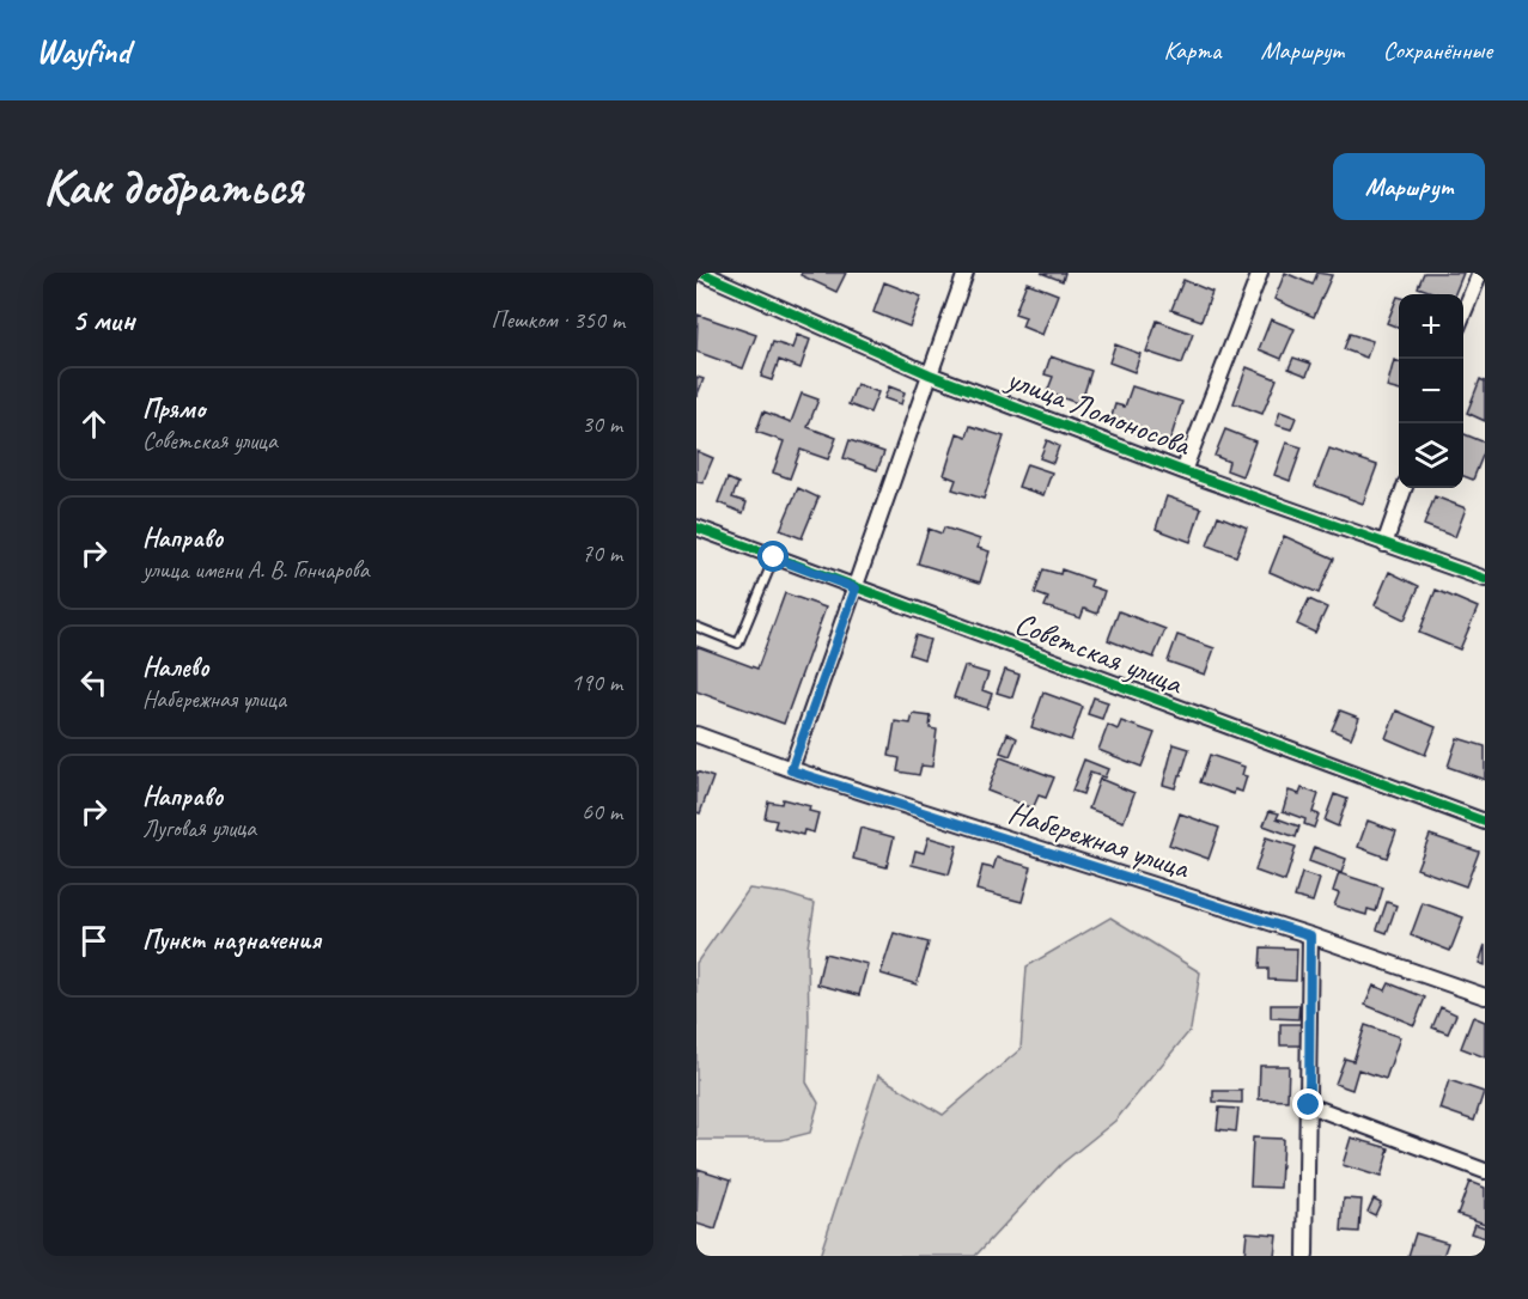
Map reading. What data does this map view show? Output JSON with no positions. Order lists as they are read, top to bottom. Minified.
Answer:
{"streets":{"street":["улица Ломоносова","Советская улица","Набережная улица"]},"page":{"header":"Wayfind","nav":["Карта","Маршрут","Сохранённые"],"buttons":"Маршрут","title":"Как добраться","heading":["5 мин","Пешком · 350 m"],"map_buttons":["+","−"],"list":[["Прямо","Советская улица","30 m"],["Направо","улица имени А. В. Гончарова","70 m"],["Налево","Набережная улица","190 m"],["Направо","Луговая улица","60 m"],"Пункт назначения"]}}
